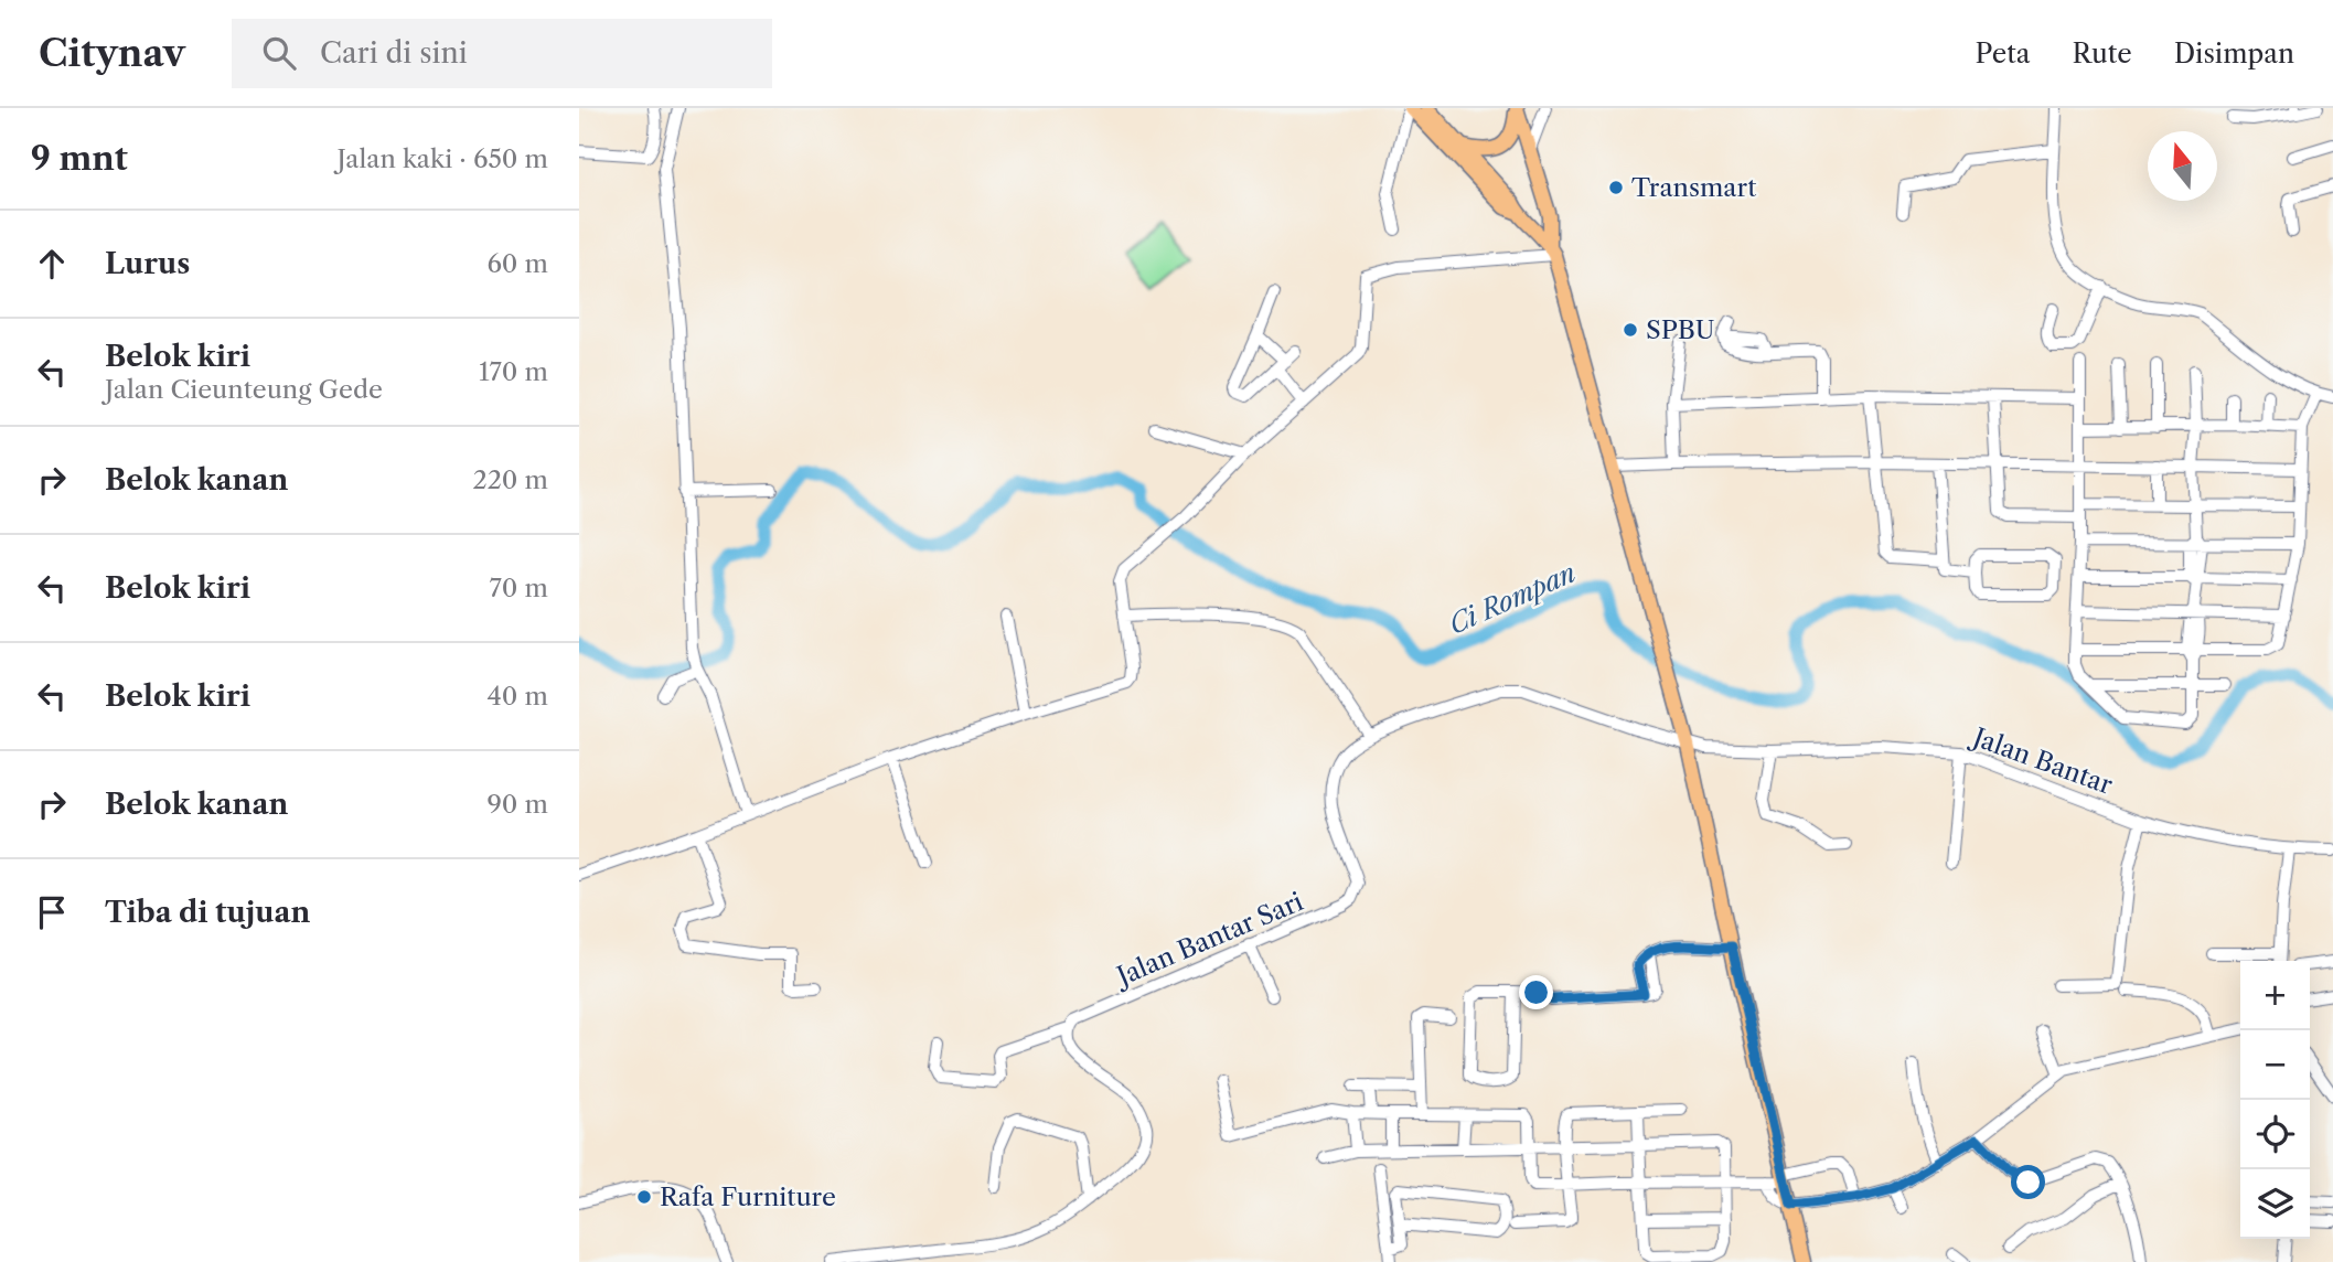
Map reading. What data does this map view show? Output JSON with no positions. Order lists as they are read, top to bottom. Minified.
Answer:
{"streets":{"street":["Jalan Bantar","Jalan Bantar Sari"]},"crossings":[["Jalan Bantar","Jalan Bantar Sari"]],"water":["Ci Rompan"],"places":["Transmart","SPBU","Rafa Furniture"],"north":"top","page":{"header":"Citynav","search":"Cari di sini","nav":["Peta","Rute","Disimpan"],"heading":["9 mnt","Jalan kaki · 650 m"],"list":[["Lurus","60 m"],["Belok kiri","Jalan Cieunteung Gede","170 m"],["Belok kanan","220 m"],["Belok kiri","70 m"],["Belok kiri","40 m"],["Belok kanan","90 m"],"Tiba di tujuan"],"map_buttons":["+","−"]}}
